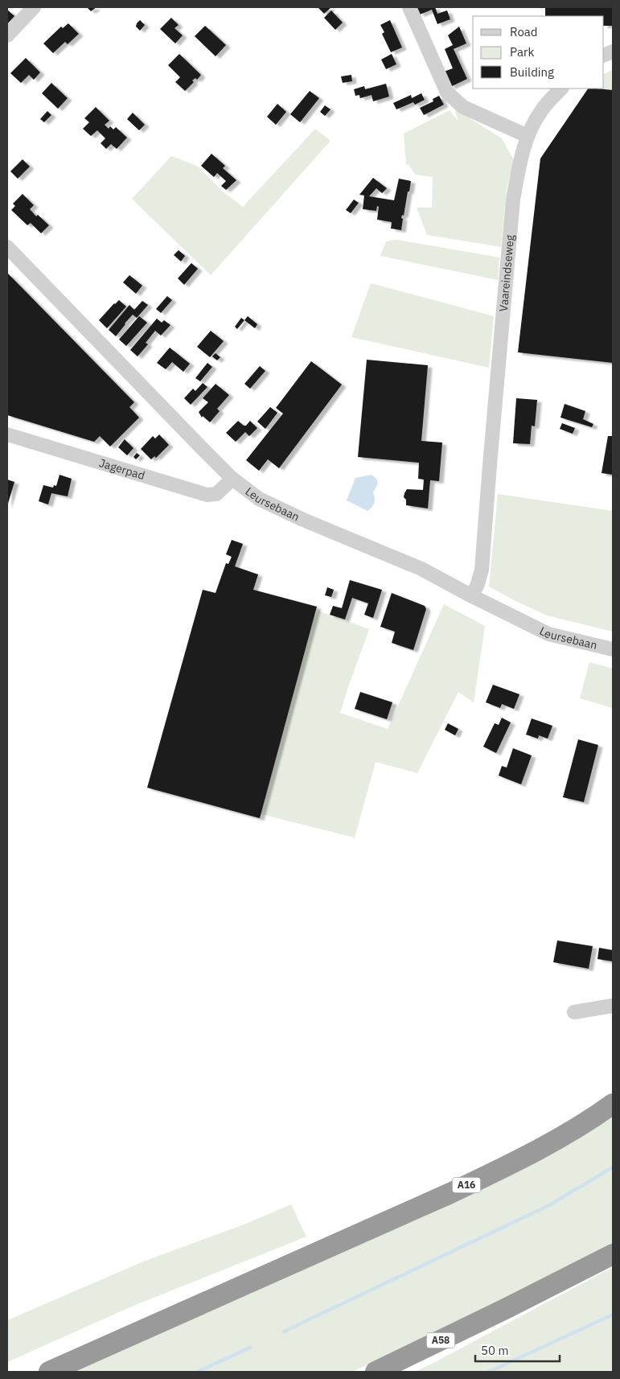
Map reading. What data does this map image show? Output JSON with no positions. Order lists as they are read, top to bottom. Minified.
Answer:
{"streets":{"highway":["A16","A58"],"street":["Vaareindseweg","Jagerpad","Leursebaan"]},"crossings":[["Vaareindseweg","Leursebaan"],["Jagerpad","Leursebaan"]],"legend":["Road","Park","Building"],"scale_bar":"50 m"}
